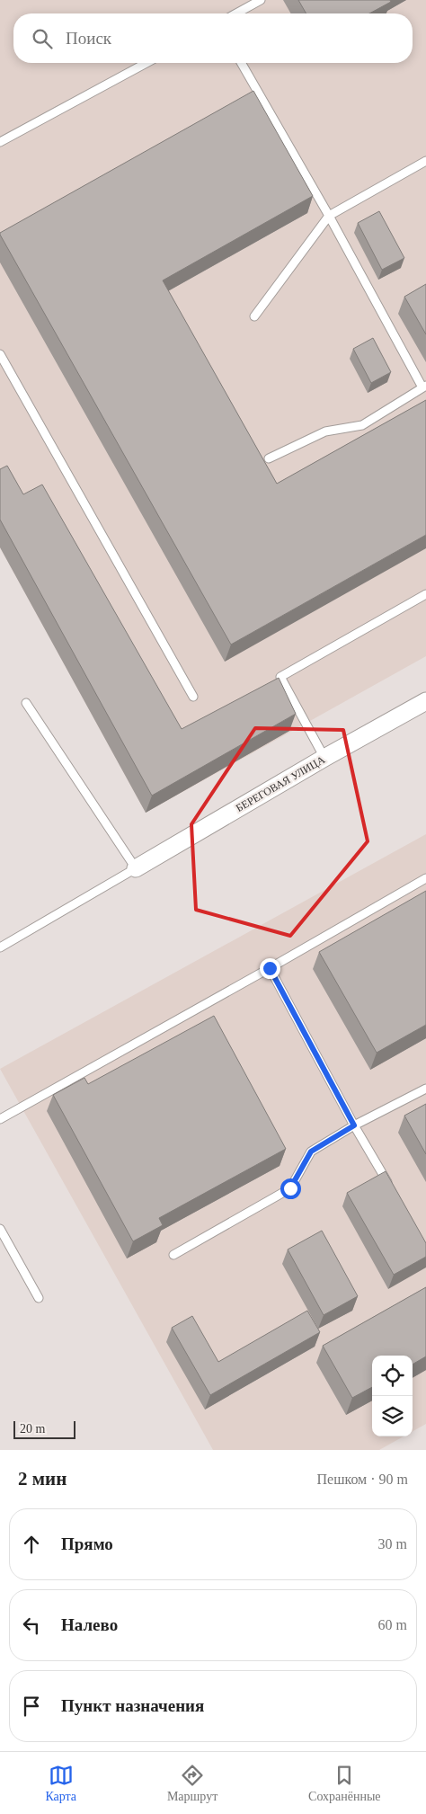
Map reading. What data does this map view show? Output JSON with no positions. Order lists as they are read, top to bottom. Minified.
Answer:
{"streets":{"street":["БЕРЕГОВАЯ УЛИЦА"]},"scale_bar":"20 m","page":{"search":"Поиск","scale":"20 m","heading":["2 мин","Пешком · 90 m"],"list":[["Прямо","30 m"],["Налево","60 m"],"Пункт назначения"],"nav":["Карта","Маршрут","Сохранённые"]}}
